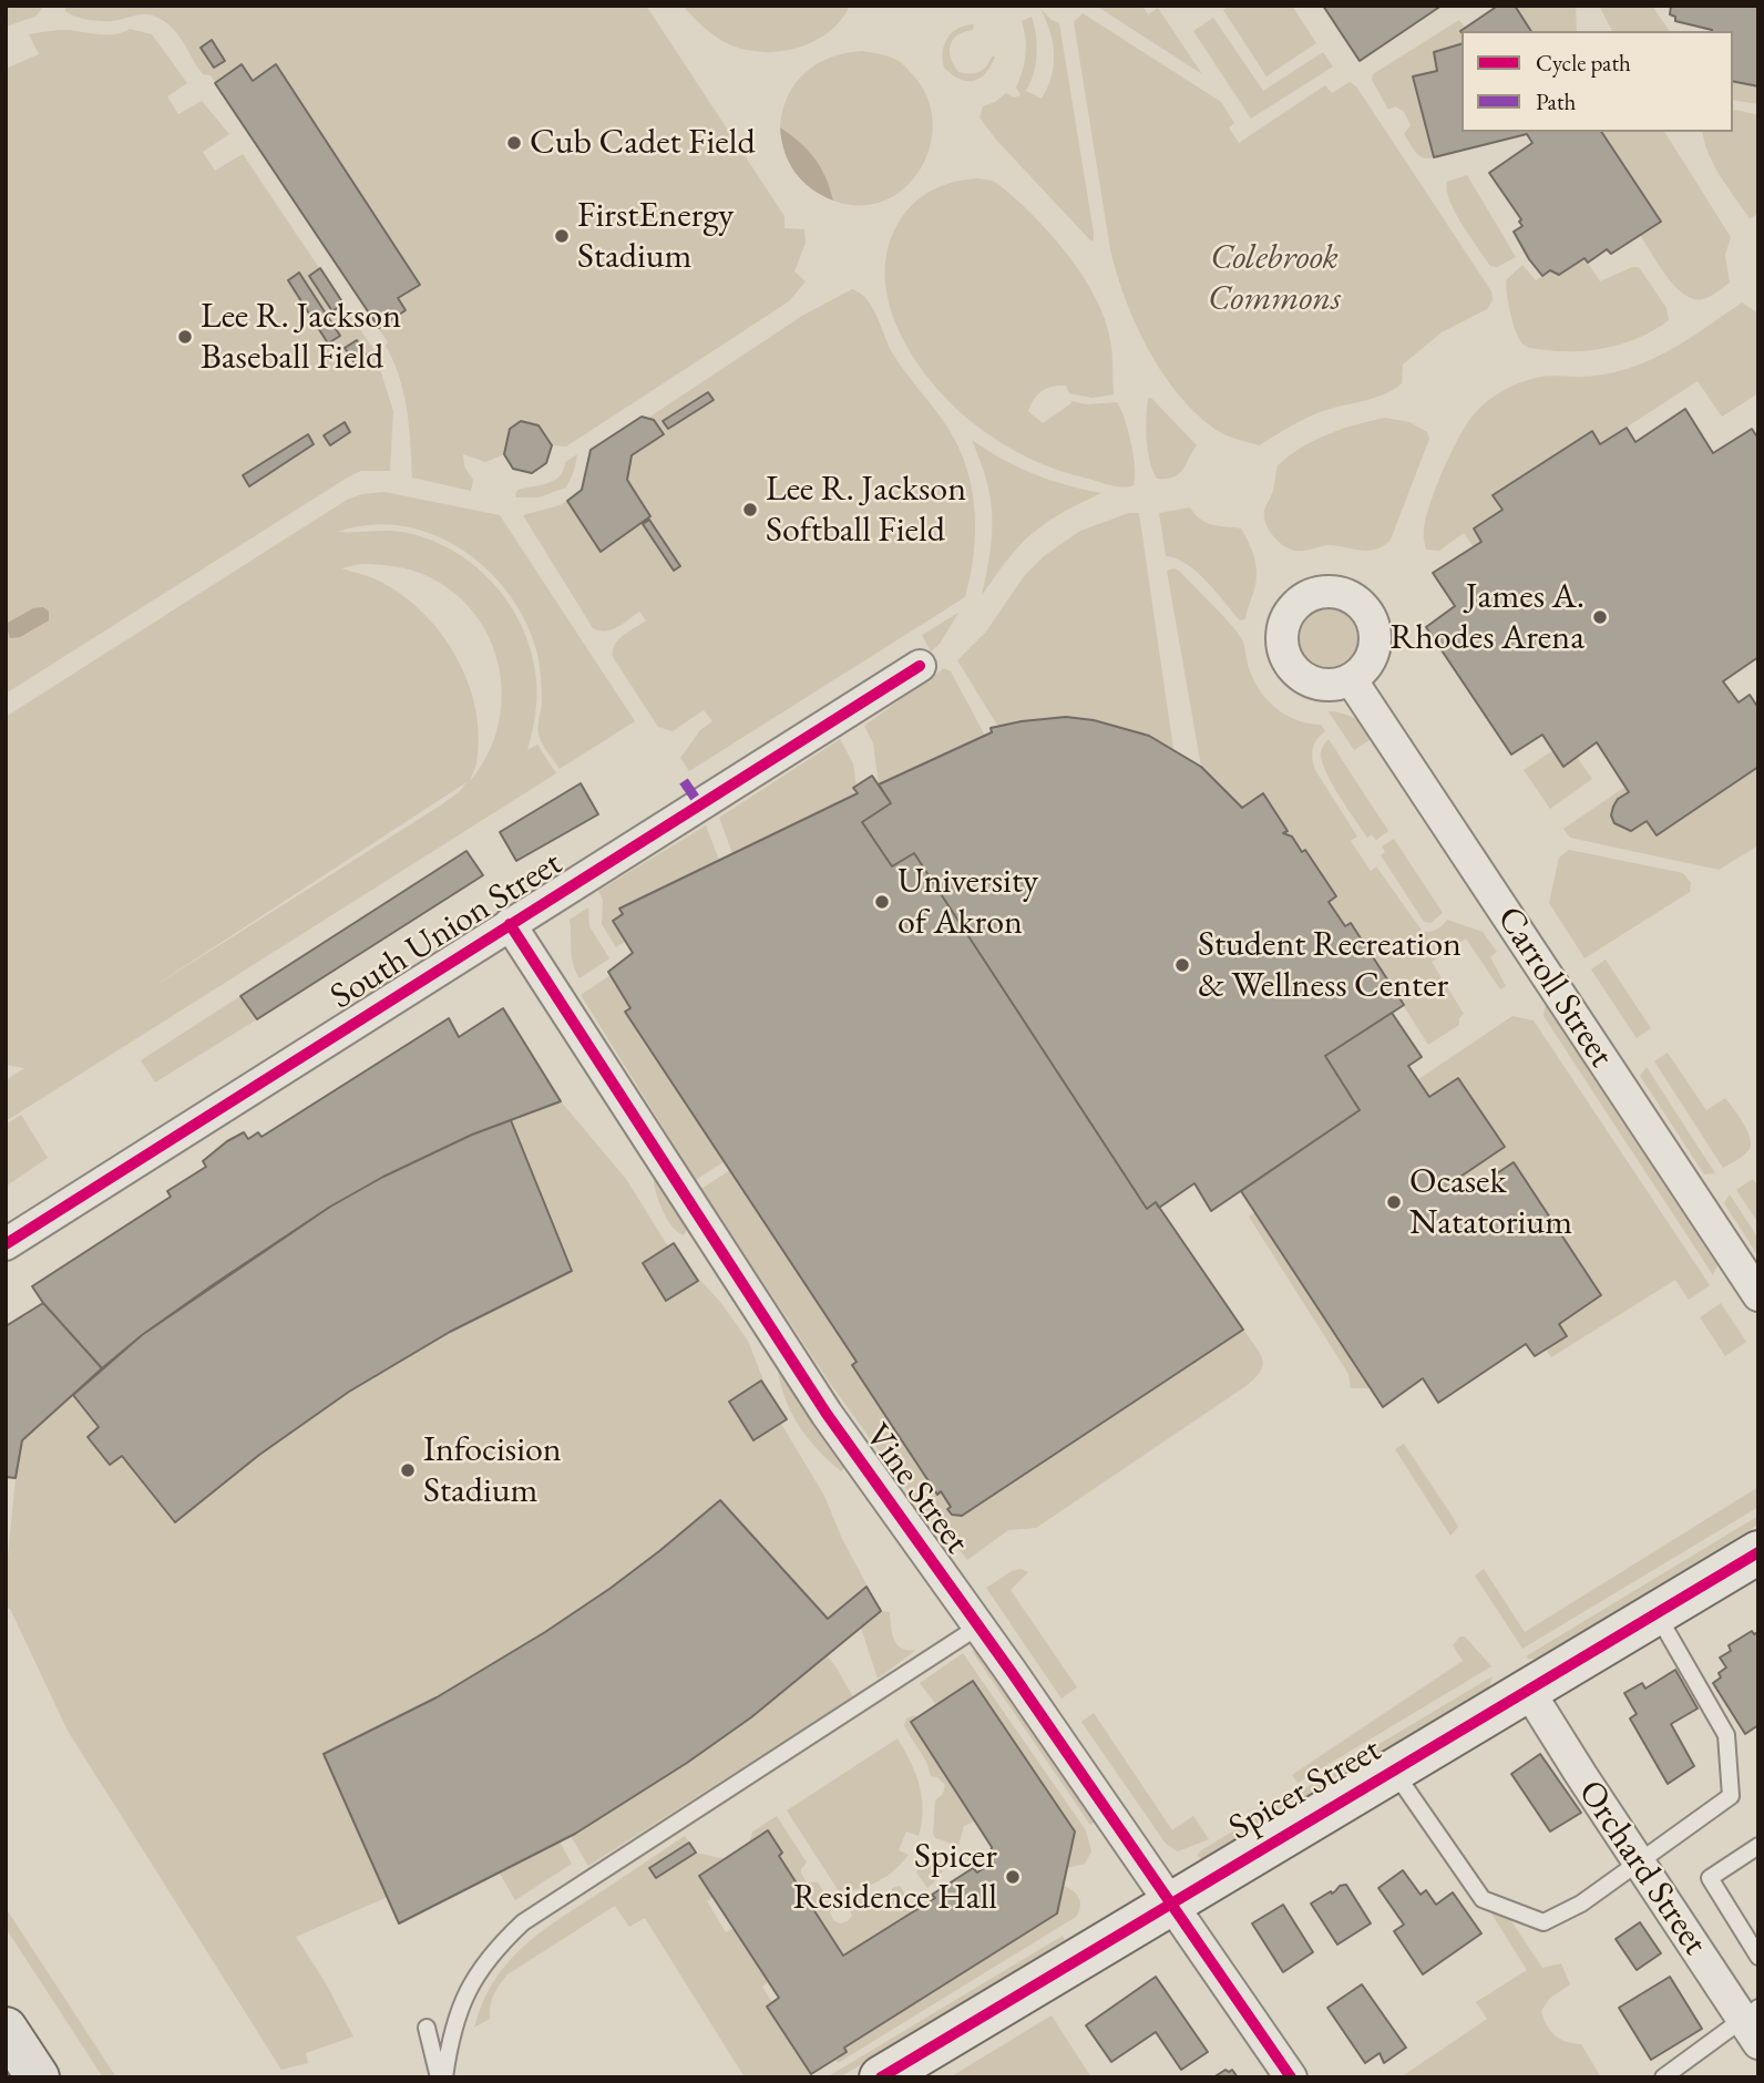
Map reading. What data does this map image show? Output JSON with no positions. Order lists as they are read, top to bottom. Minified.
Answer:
{"streets":{"street":["South Union Street","Carroll Street","Vine Street","Spicer Street","Orchard Street"]},"crossings":[["South Union Street","Vine Street"],["Vine Street","Spicer Street"],["Spicer Street","Orchard Street"]],"parks":["Colebrook Commons"],"places":["Cub Cadet Field","FirstEnergy Stadium","Lee R. Jackson Baseball Field","Lee R. Jackson Softball Field","James A. Rhodes Arena","University of Akron","Student Recreation & Wellness Center","Ocasek Natatorium","Infocision Stadium","Spicer Residence Hall"],"legend":["Cycle path","Path"]}
